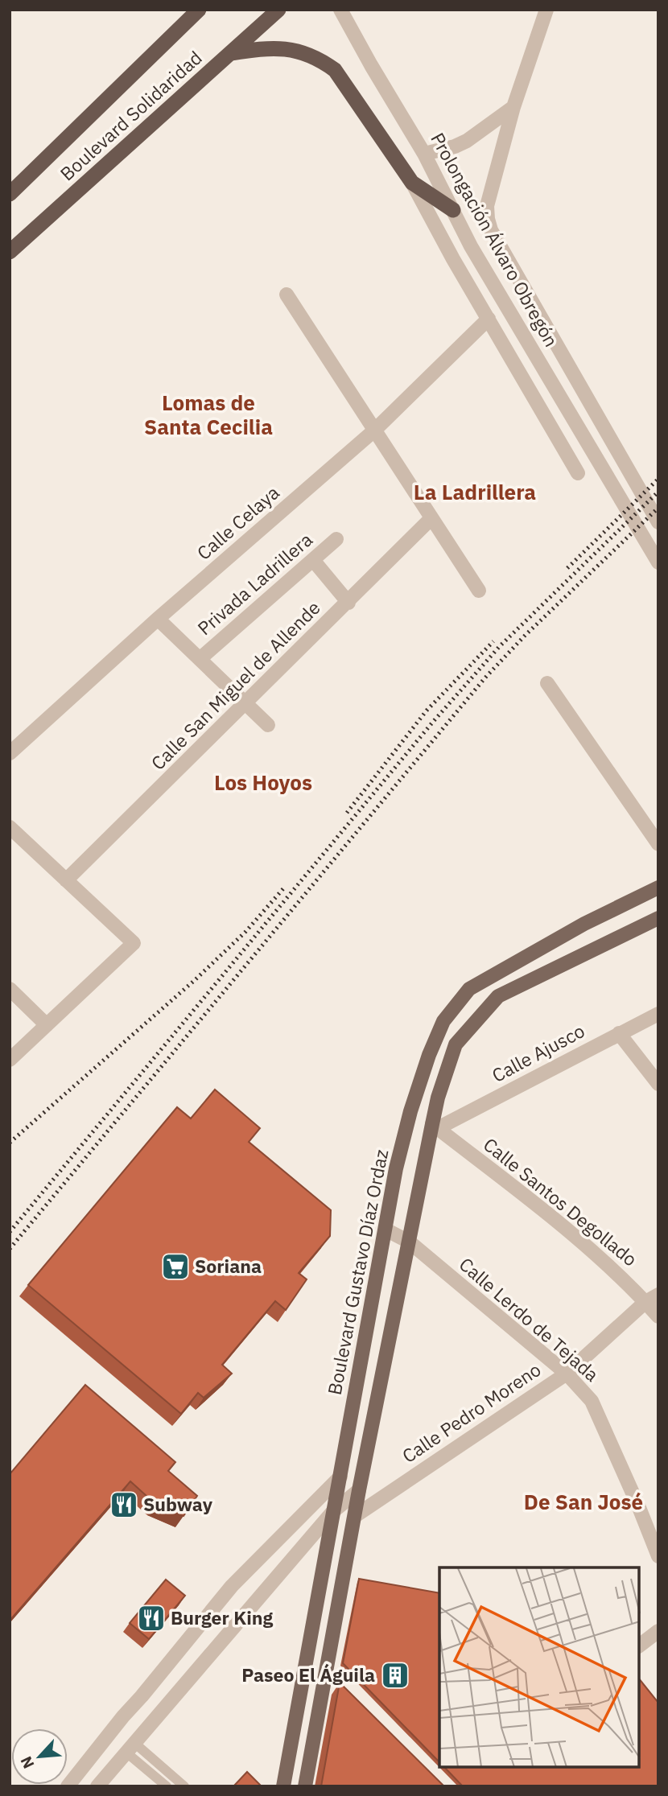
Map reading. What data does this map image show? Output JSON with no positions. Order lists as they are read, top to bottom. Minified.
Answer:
{"streets":{"highway":["Boulevard Solidaridad"],"main road":["Boulevard Gustavo Díaz Ordaz"],"street":["Prolongación Álvaro Obregón","Calle Celaya","Privada Ladrillera","Calle San Miguel de Allende","Calle Ajusco","Calle Santos Degollado","Calle Lerdo de Tejada","Calle Pedro Moreno"]},"crossings":[["Calle Ajusco","Calle Santos Degollado"],["Calle Santos Degollado","Calle Pedro Moreno"],["Boulevard Gustavo Díaz Ordaz","Calle Lerdo de Tejada"],["Calle Lerdo de Tejada","Calle Pedro Moreno"]],"districts":["Lomas de Santa Cecilia","La Ladrillera","Los Hoyos","De San José"],"places":{"supermarket":["Soriana"],"restaurant":["Subway","Burger King"],"building":["Paseo El Águila"]},"north":"bottom left"}
